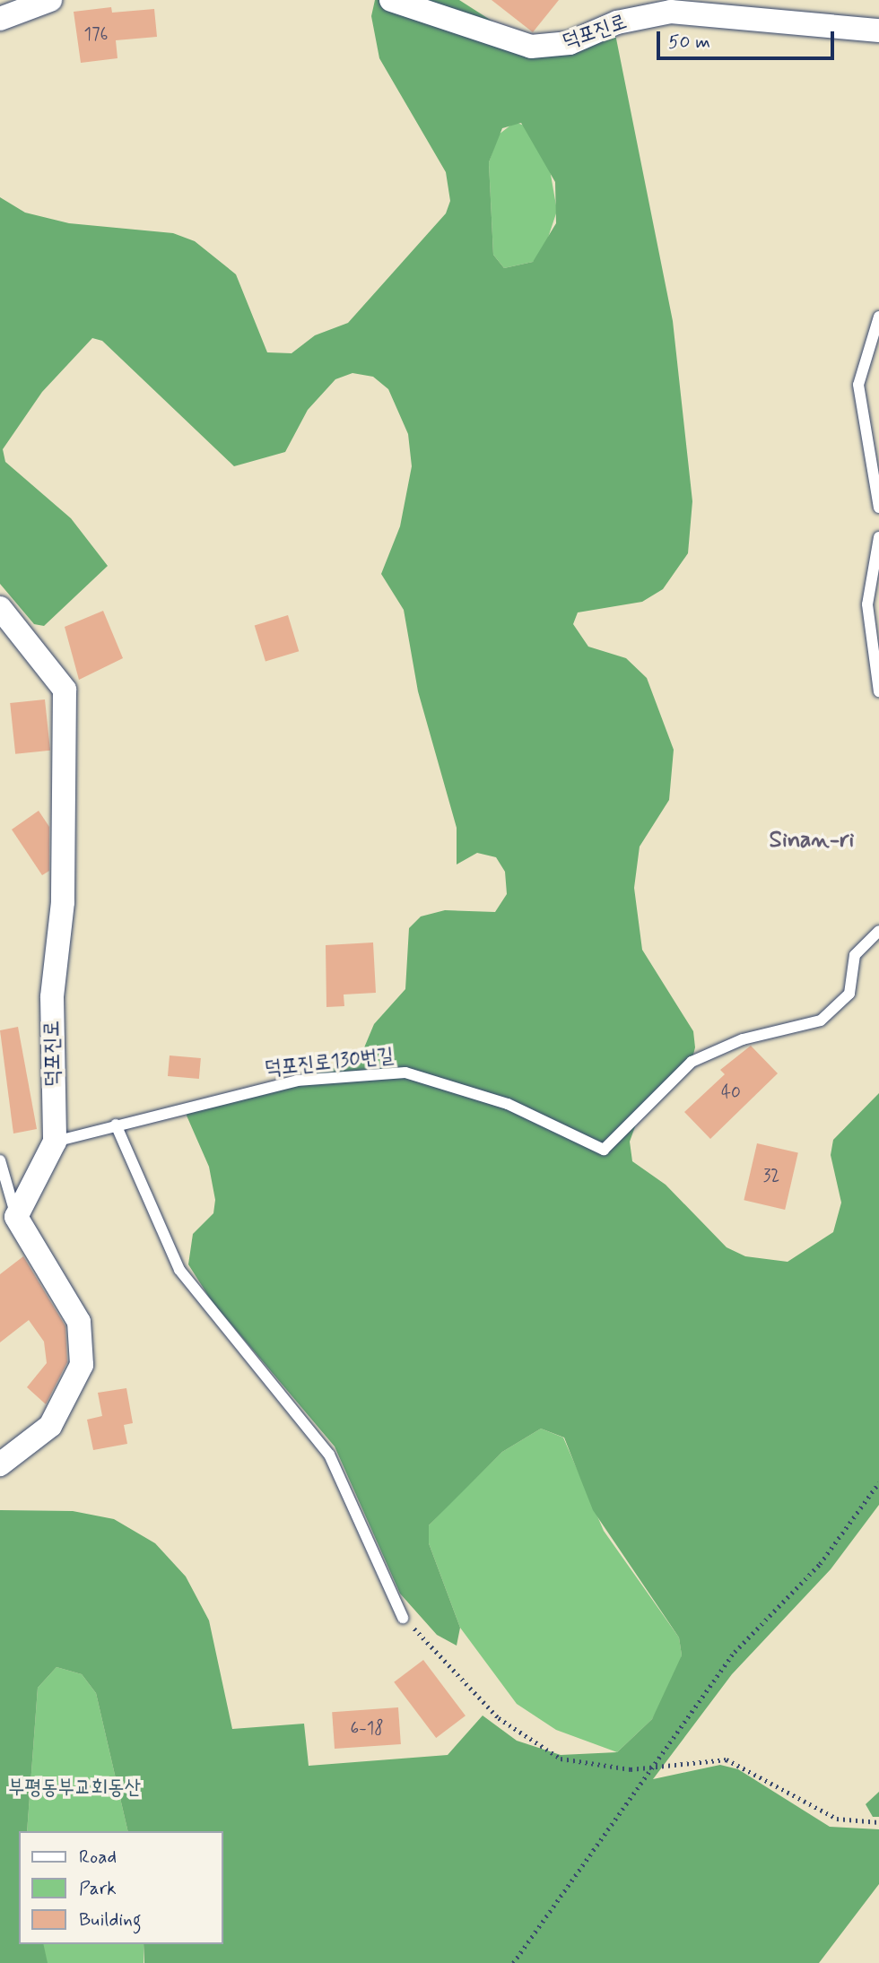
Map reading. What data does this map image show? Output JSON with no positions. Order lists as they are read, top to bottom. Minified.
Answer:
{"streets":{"street":["덕포진로"],"lane":["덕포진로130번길"]},"crossings":[["덕포진로","덕포진로130번길"]],"districts":["Sinan-ri"],"parks":["부평동부교회동산"],"house_numbers":["176","40","32","6-18"],"legend":["Road","Park","Building"],"scale_bar":"50 m"}
